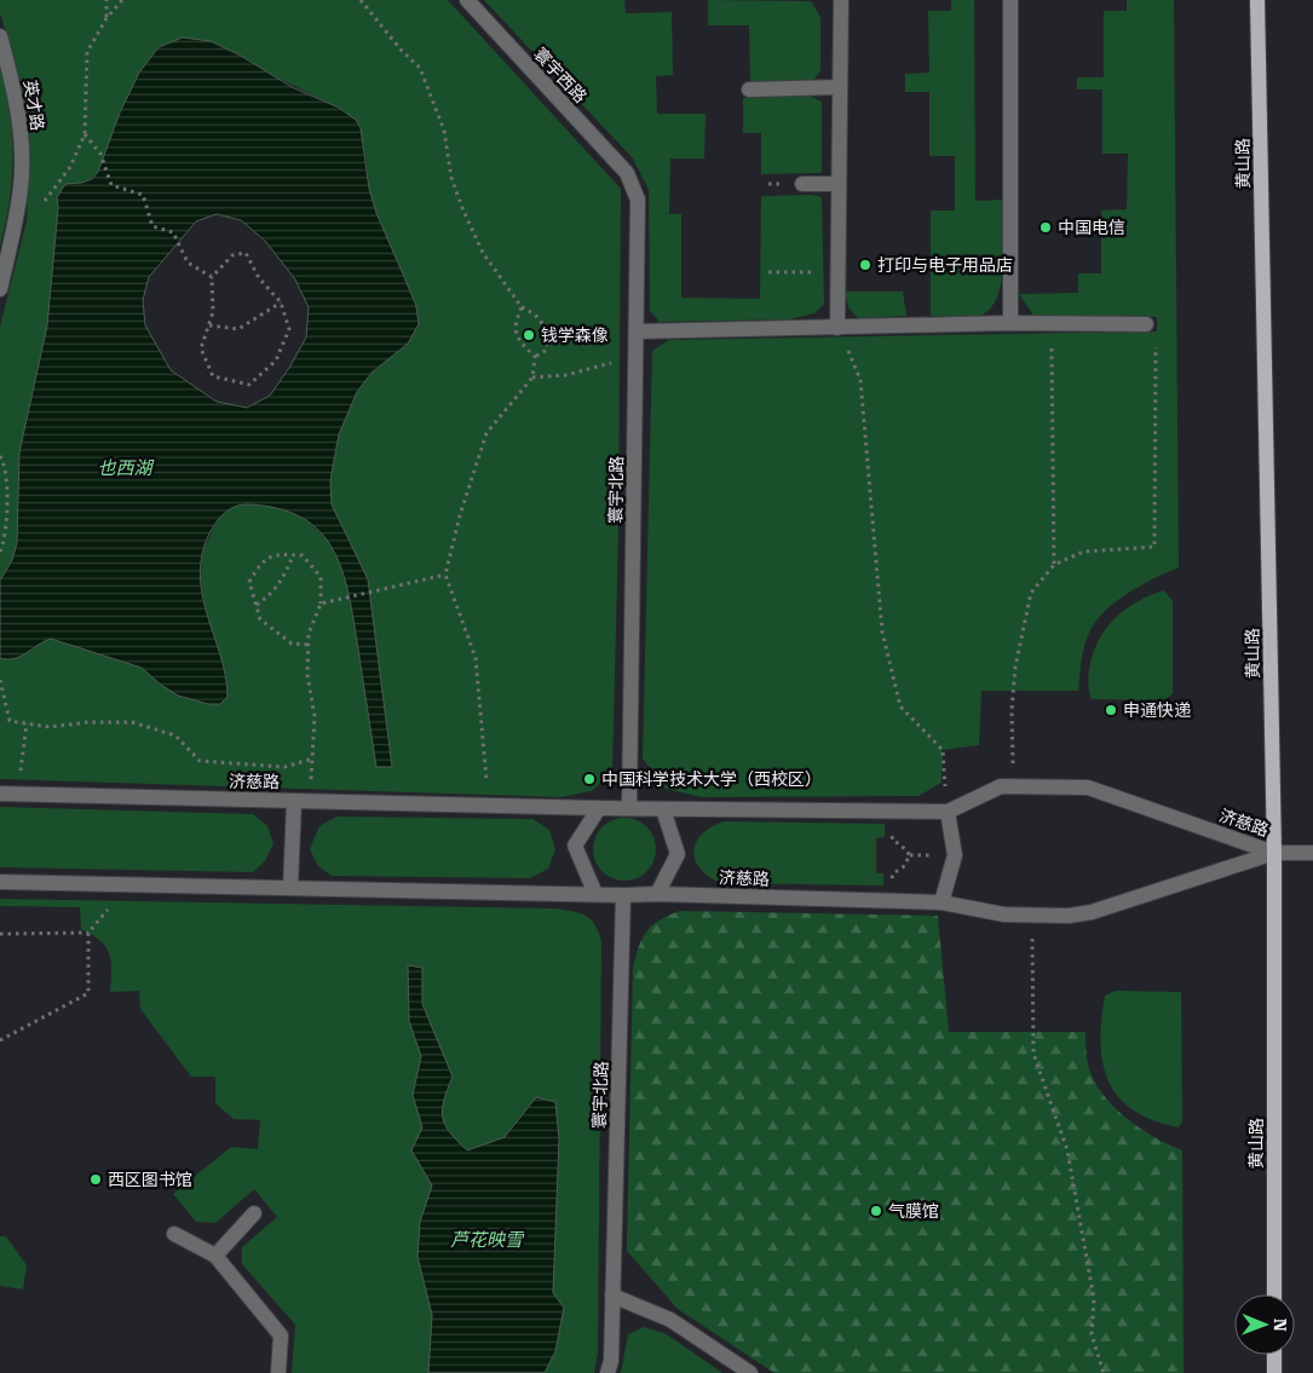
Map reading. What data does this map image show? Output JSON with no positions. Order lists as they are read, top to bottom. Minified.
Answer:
{"streets":{"main road":["黄山路"],"street":["寰宇西路","英才路","寰宇北路","济慈路"]},"crossings":[["寰宇西路","寰宇北路"],["黄山路","济慈路"],["寰宇北路","济慈路"]],"water":["也西湖","芦花映雪"],"places":["中国电信","打印与电子用品店","钱学森像","申通快递","中国科学技术大学（西校区）","西区图书馆","气膜馆"],"north":"right"}
